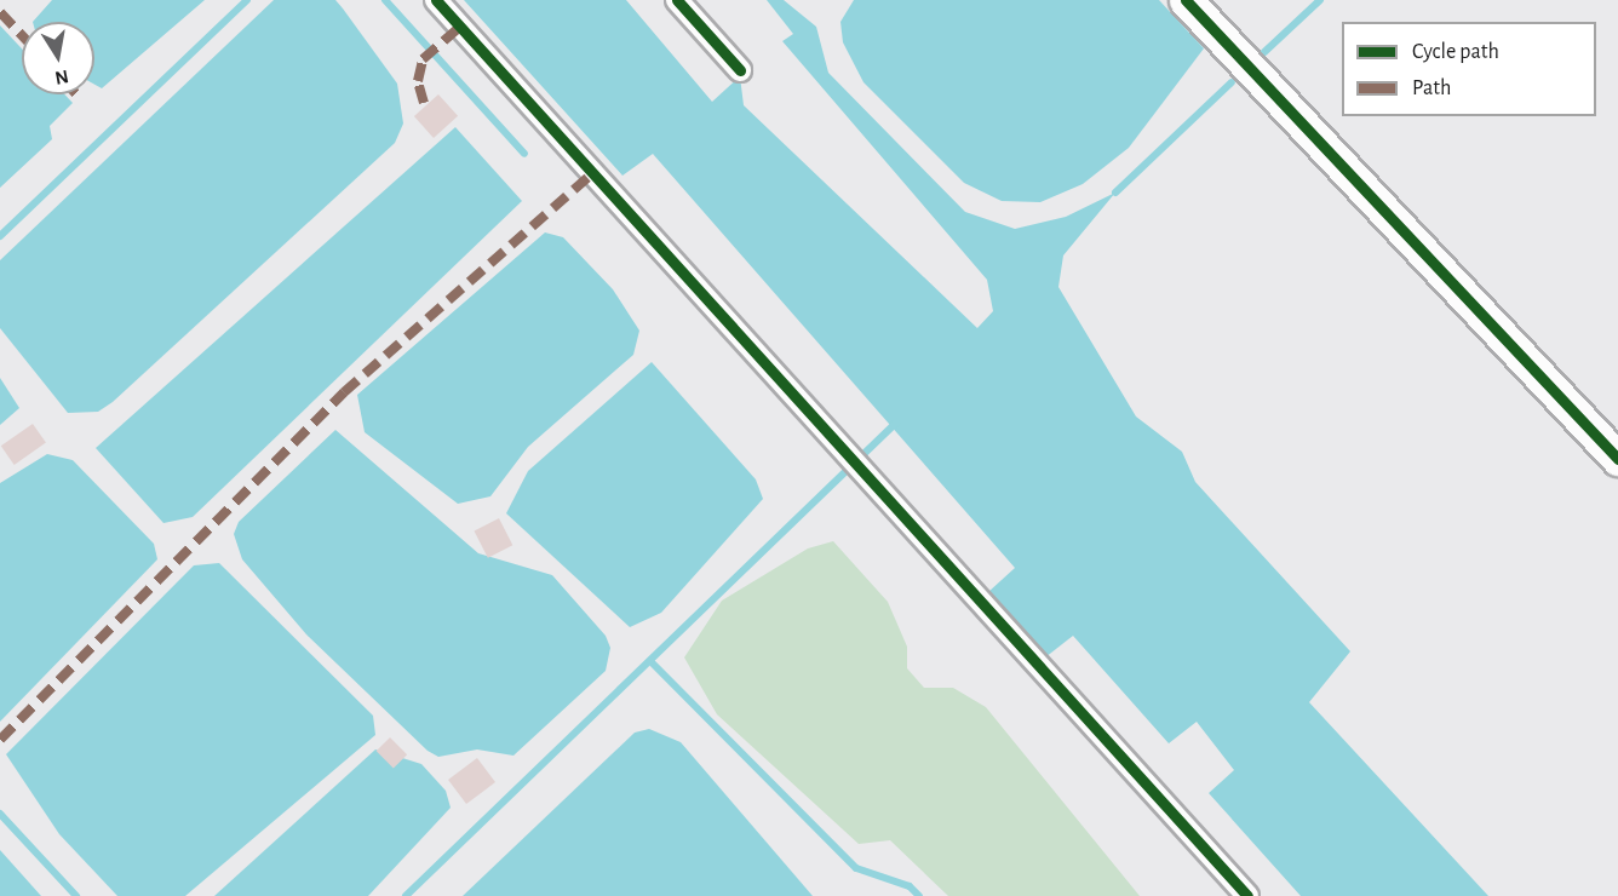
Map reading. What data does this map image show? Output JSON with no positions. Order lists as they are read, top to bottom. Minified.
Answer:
{"legend":["Cycle path","Path"],"north":"bottom"}
